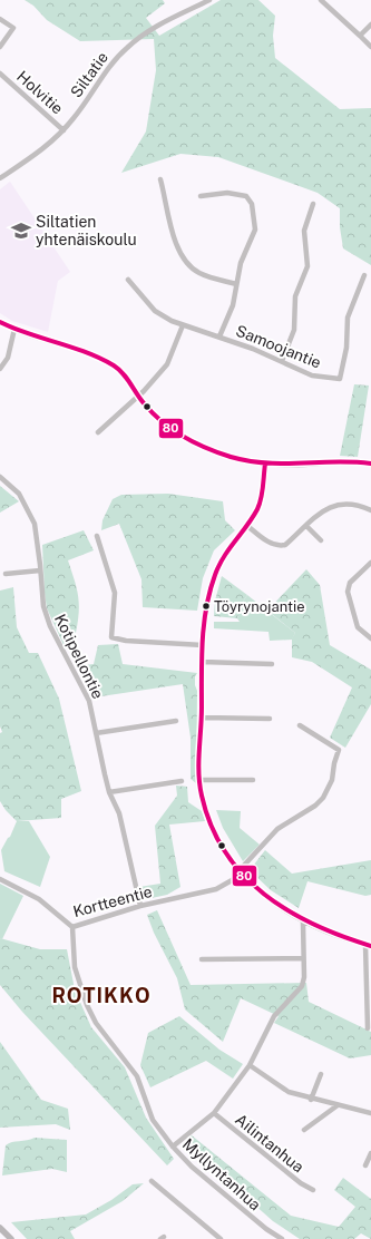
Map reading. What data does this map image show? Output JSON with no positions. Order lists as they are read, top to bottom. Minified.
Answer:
{"streets":{"street":["Siltatie","Holvitie","Samoojantie","Kotipellontie","Kortteentie","Ailintanhua","Myllyntanhua"]},"crossings":[["Siltatie","Holvitie"],["Kotipellontie","Kortteentie"],["Kortteentie","Myllyntanhua"]],"districts":["ROTIKKO"],"places":{"school or university":["Siltatien yhtenäiskoulu"],"other":["Töyrynojantie"]},"lines":["transit line 80"]}
